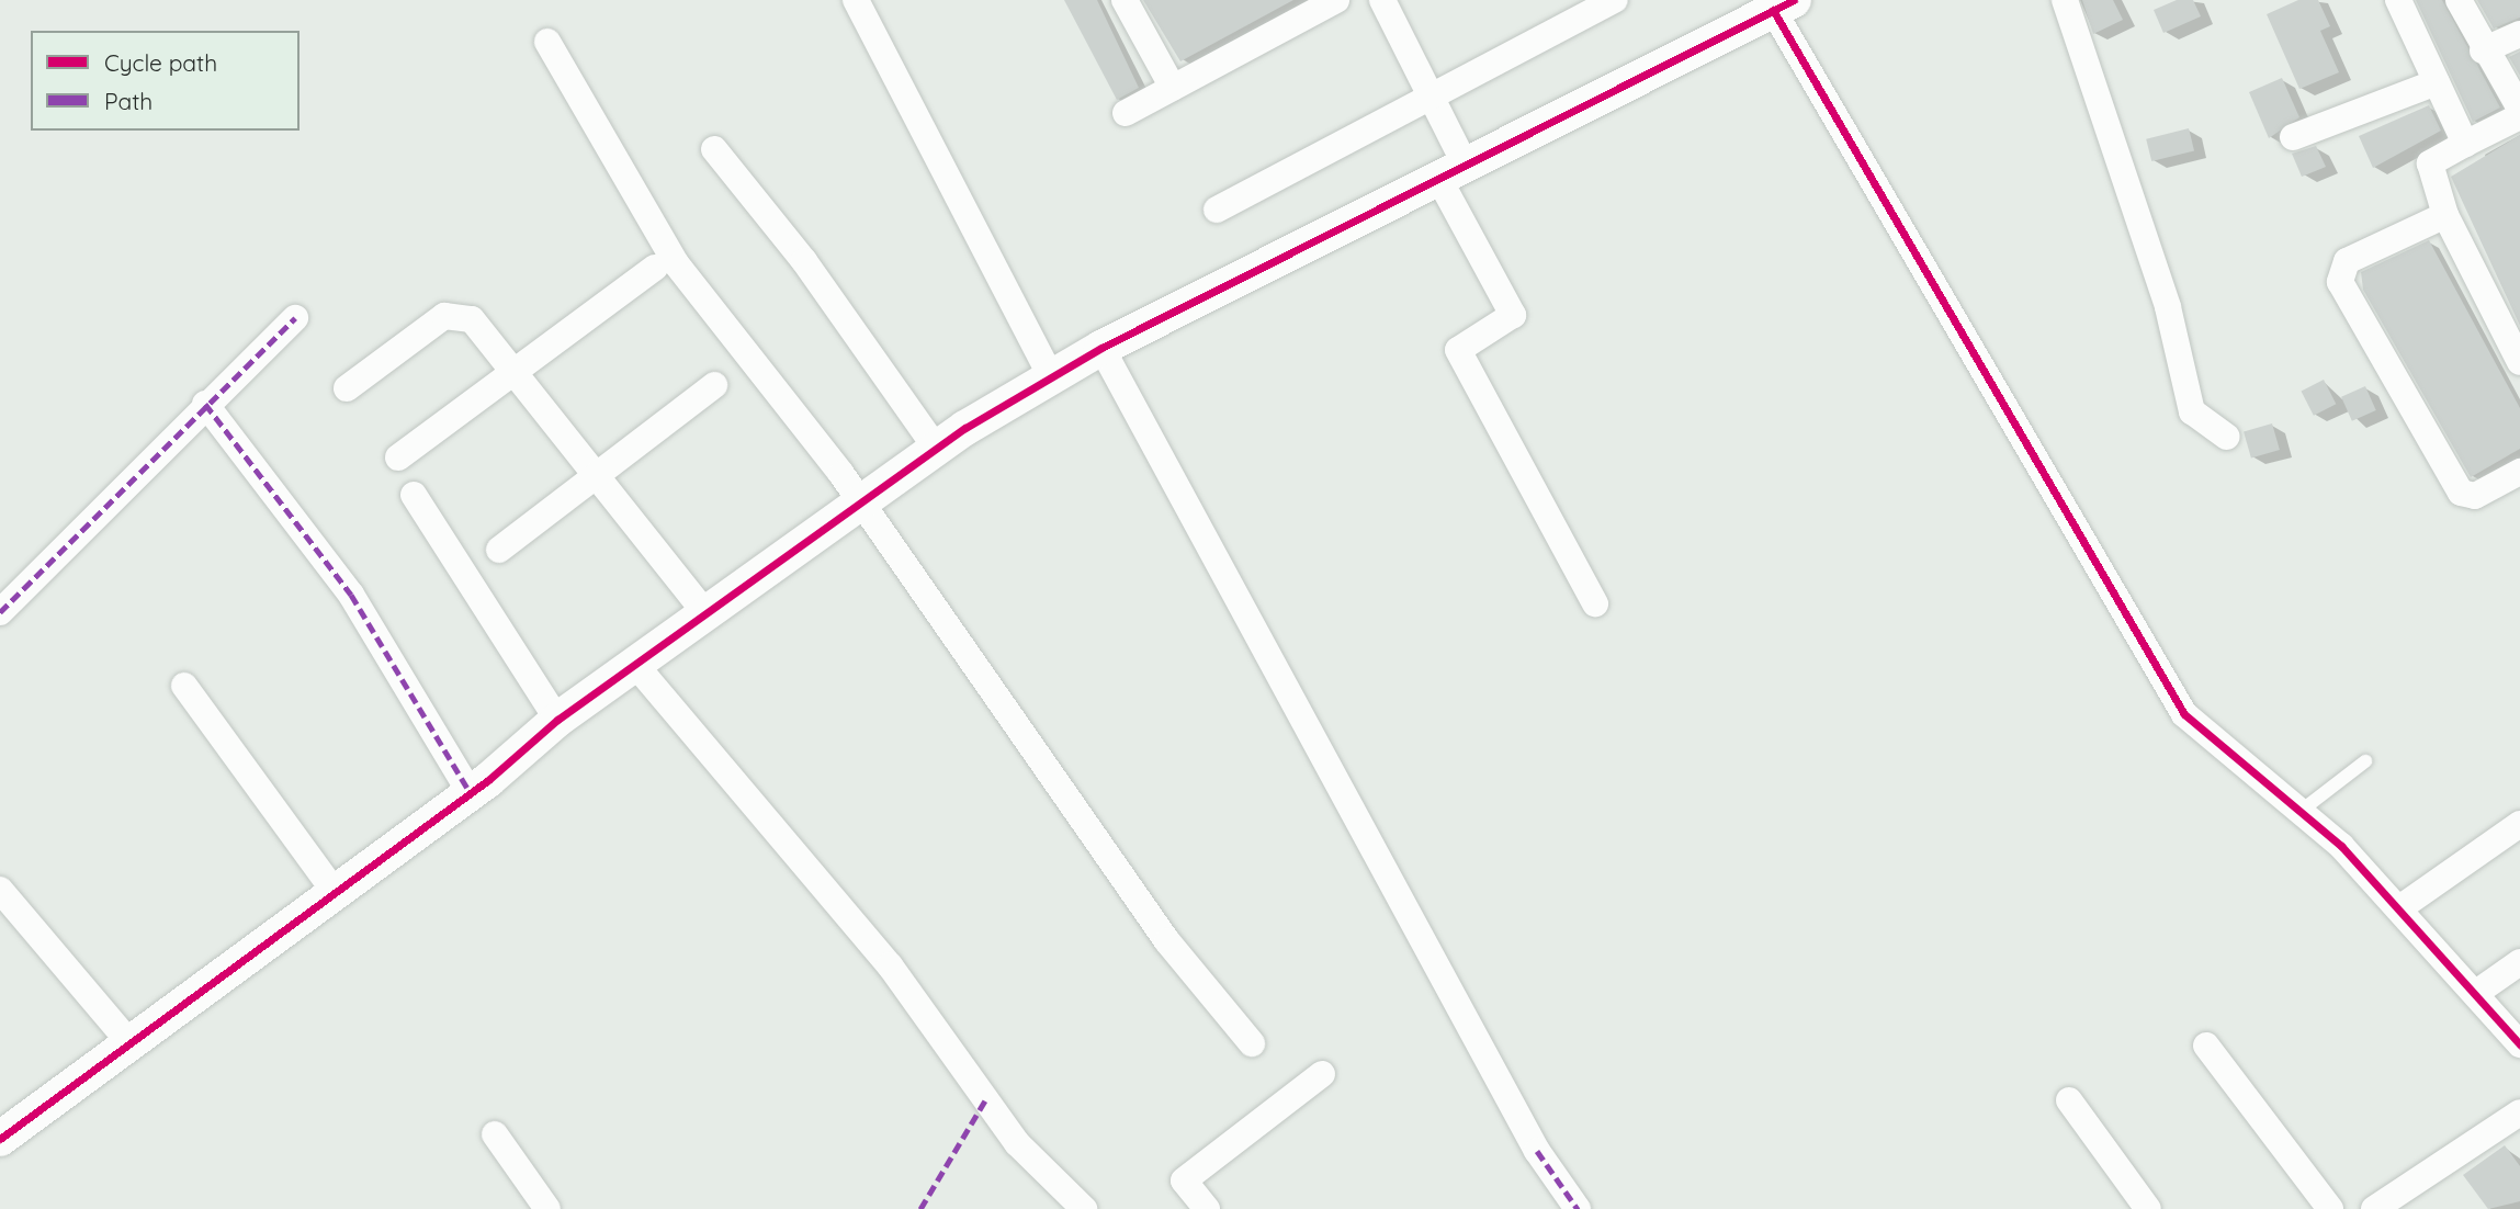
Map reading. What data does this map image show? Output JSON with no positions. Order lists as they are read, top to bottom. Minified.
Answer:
{"legend":["Cycle path","Path"]}
